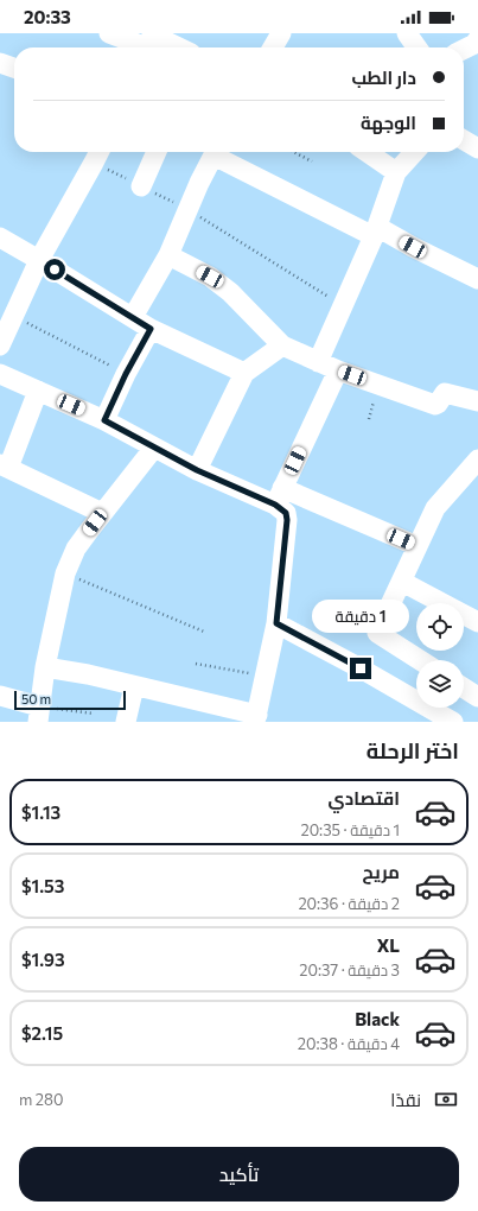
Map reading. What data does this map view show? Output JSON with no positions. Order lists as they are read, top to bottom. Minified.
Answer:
{"scale_bar":"50 m","page":{"status":"20:33","banner":["دار الطب","الوجهة"],"bubble":"1 دقيقة","scale":"50 m","heading":"اختر الرحلة","list":[{"name":"اقتصادي","note":"1 دقيقة · 20:35","value":"$1.13"},{"name":"مريح","note":"2 دقيقة · 20:36","value":"$1.53"},{"name":"XL","note":"3 دقيقة · 20:37","value":"$1.93"},{"name":"Black","note":"4 دقيقة · 20:38","value":"$2.15"}],"pay":["نقدًا","280 m"],"buttons":"تأكيد"}}
